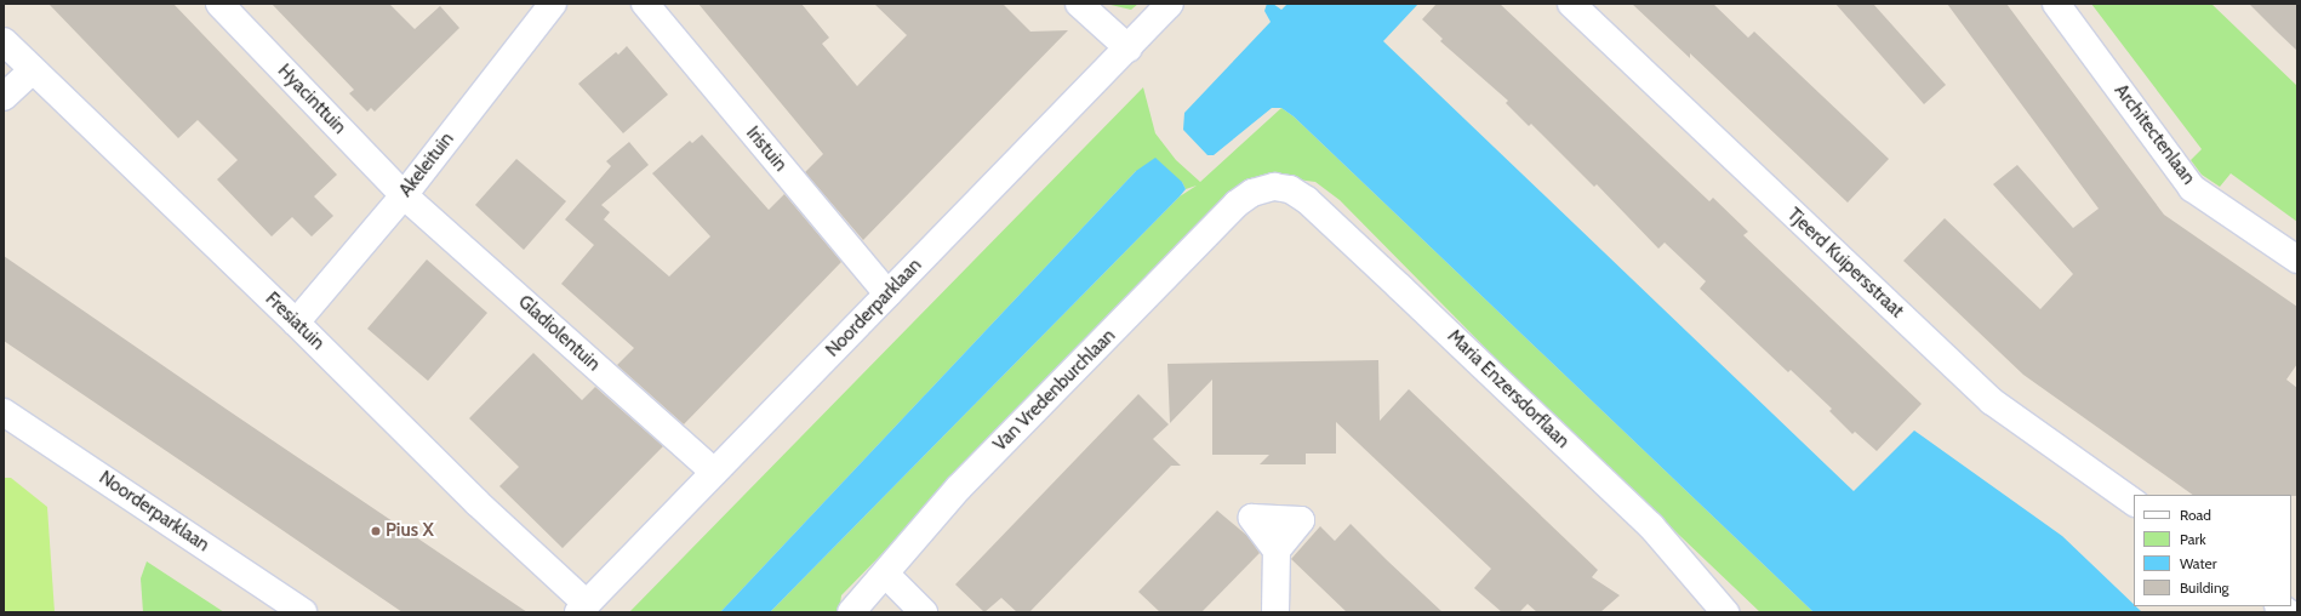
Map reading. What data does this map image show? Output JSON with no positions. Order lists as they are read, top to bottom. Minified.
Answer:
{"streets":{"street":["Hyacinttuin","Architectenlaan","Iristuin","Akeleituin","Tjeerd Kuipersstraat","Noorderparklaan","Fresiatuin","Gladiolentuin","Maria Enzersdorflaan","Van Vredenburchlaan"]},"crossings":[["Hyacinttuin","Akeleituin"],["Hyacinttuin","Gladiolentuin"],["Iristuin","Noorderparklaan"],["Akeleituin","Fresiatuin"],["Akeleituin","Gladiolentuin"],["Noorderparklaan","Fresiatuin"],["Noorderparklaan","Gladiolentuin"],["Maria Enzersdorflaan","Van Vredenburchlaan"]],"places":["Pius X"],"legend":["Road","Park","Water","Building"]}
